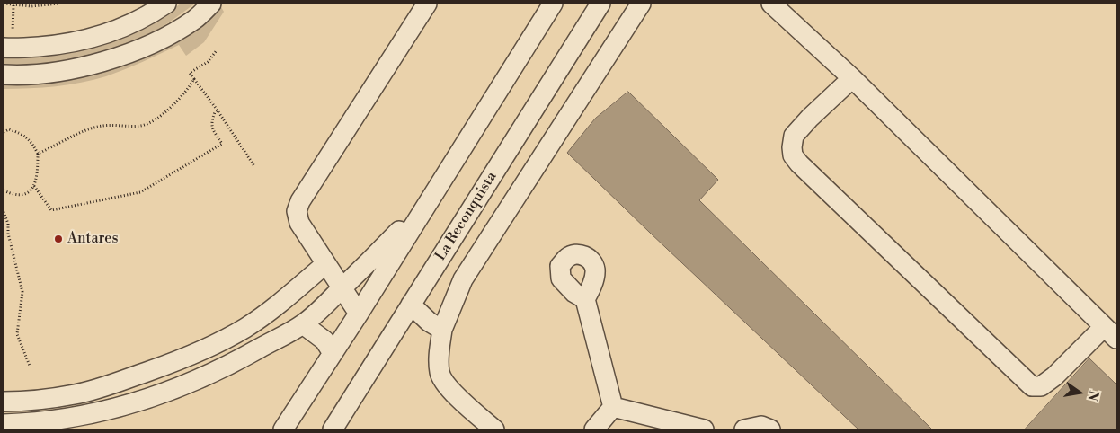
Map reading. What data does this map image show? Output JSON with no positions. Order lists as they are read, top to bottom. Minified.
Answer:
{"streets":{"street":["La Reconquista"]},"places":["Antares"],"north":"right"}
